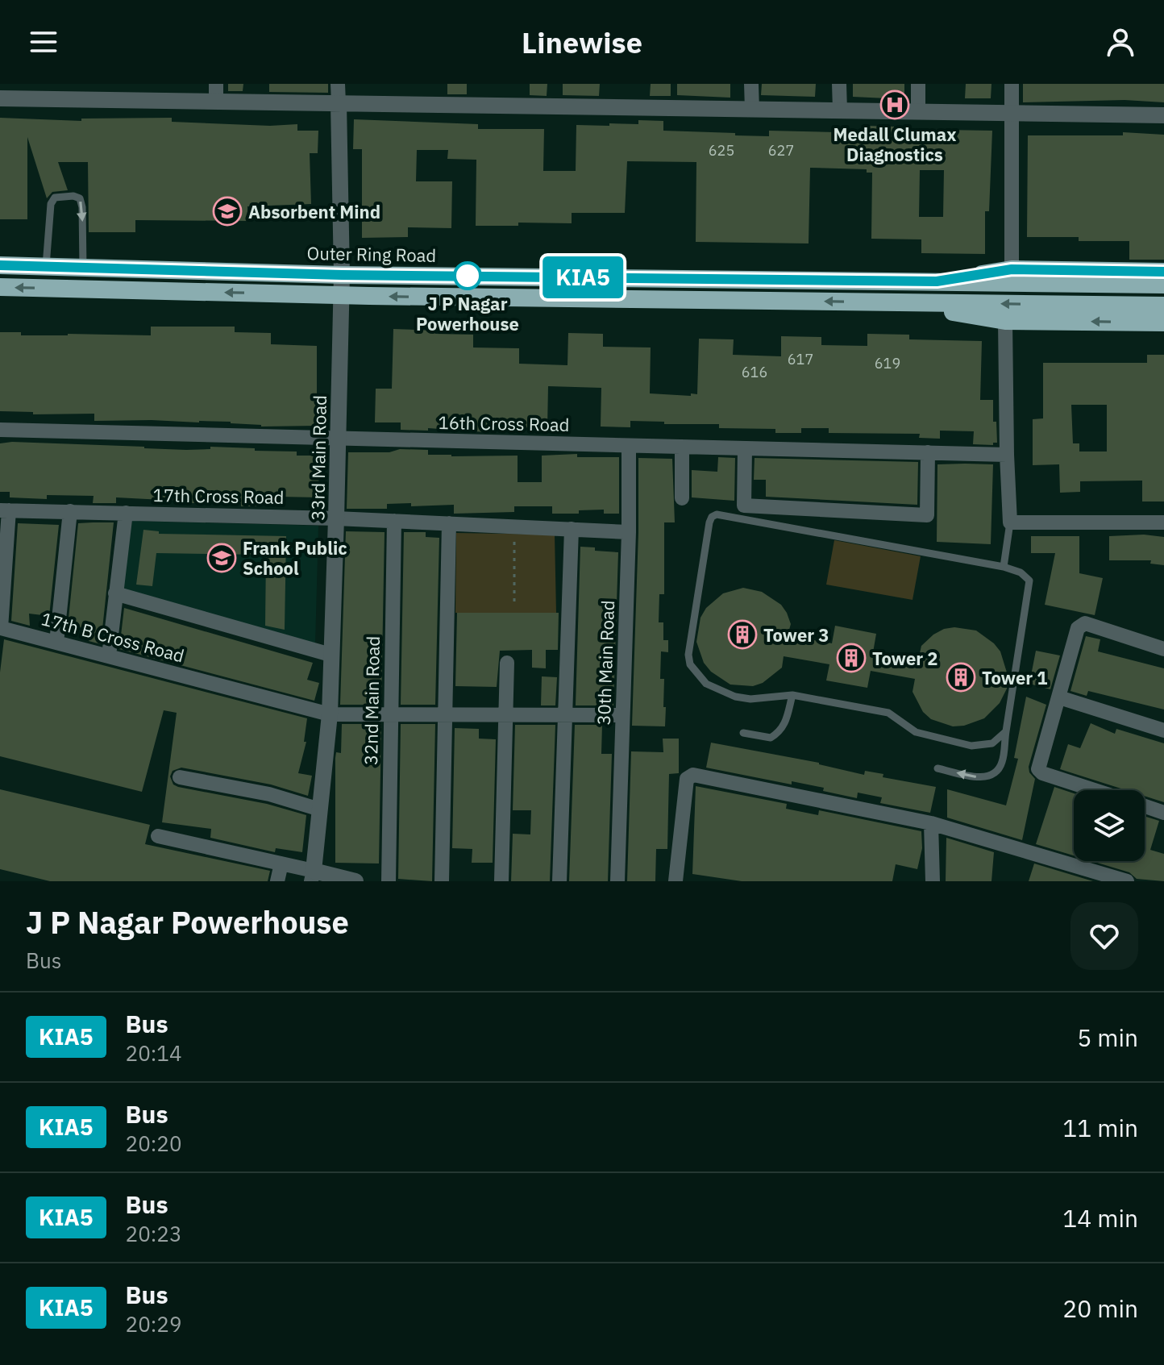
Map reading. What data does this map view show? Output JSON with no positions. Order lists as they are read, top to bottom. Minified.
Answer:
{"streets":{"highway":["Outer Ring Road"],"street":["16th Cross Road","33rd Main Road","17th Cross Road","17th B Cross Road","30th Main Road","32nd Main Road"]},"crossings":[["Outer Ring Road","33rd Main Road"],["16th Cross Road","33rd Main Road"],["16th Cross Road","30th Main Road"],["33rd Main Road","17th Cross Road"],["33rd Main Road","17th B Cross Road"],["17th Cross Road","17th B Cross Road"],["17th Cross Road","30th Main Road"],["17th Cross Road","32nd Main Road"],["17th B Cross Road","30th Main Road"],["17th B Cross Road","32nd Main Road"]],"places":{"hospital":["Medall Clumax Diagnostics"],"school or university":["Absorbent Mind","Frank Public School"],"other":["J P Nagar Powerhouse"],"building":["Tower 3","Tower 2","Tower 1"]},"lines":["bus line KIA5"],"house_numbers":["625","627","617","619","616"],"page":{"header":"Linewise","on_map":"KIA5","heading":["J P Nagar Powerhouse","Bus"],"list":[{"mark":"KIA5","name":"Bus","note":"20:14","value":"5 min"},{"mark":"KIA5","name":"Bus","note":"20:20","value":"11 min"},{"mark":"KIA5","name":"Bus","note":"20:23","value":"14 min"},{"mark":"KIA5","name":"Bus","note":"20:29","value":"20 min"}]}}
